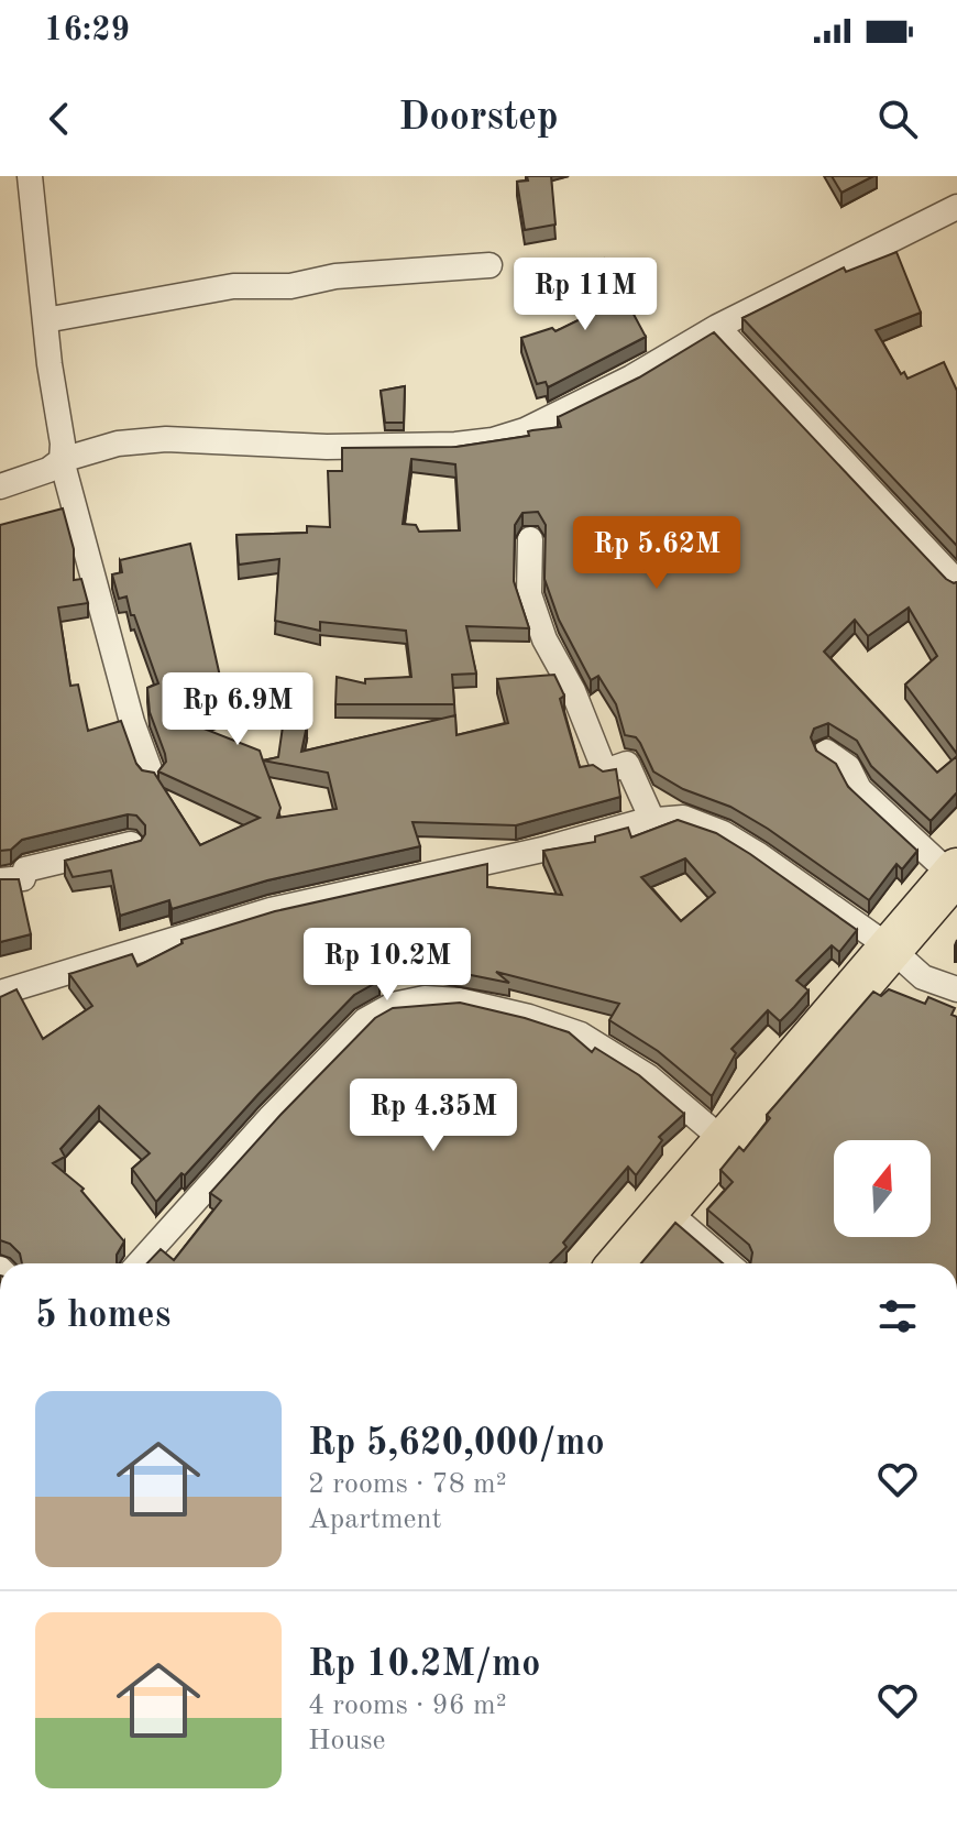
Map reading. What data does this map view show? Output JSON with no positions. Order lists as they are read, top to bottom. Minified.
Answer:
{"north":"top","page":{"status":"16:29","header":"Doorstep","price":["Rp 11M","Rp 5.62M","Rp 6.9M","Rp 10.2M","Rp 4.35M"],"heading":"5 homes","list":[{"name":"Rp 5,620,000/mo","note":"2 rooms · 78 m² · Apartment"},{"name":"Rp 10.2M/mo","note":"4 rooms · 96 m² · House"}]}}
